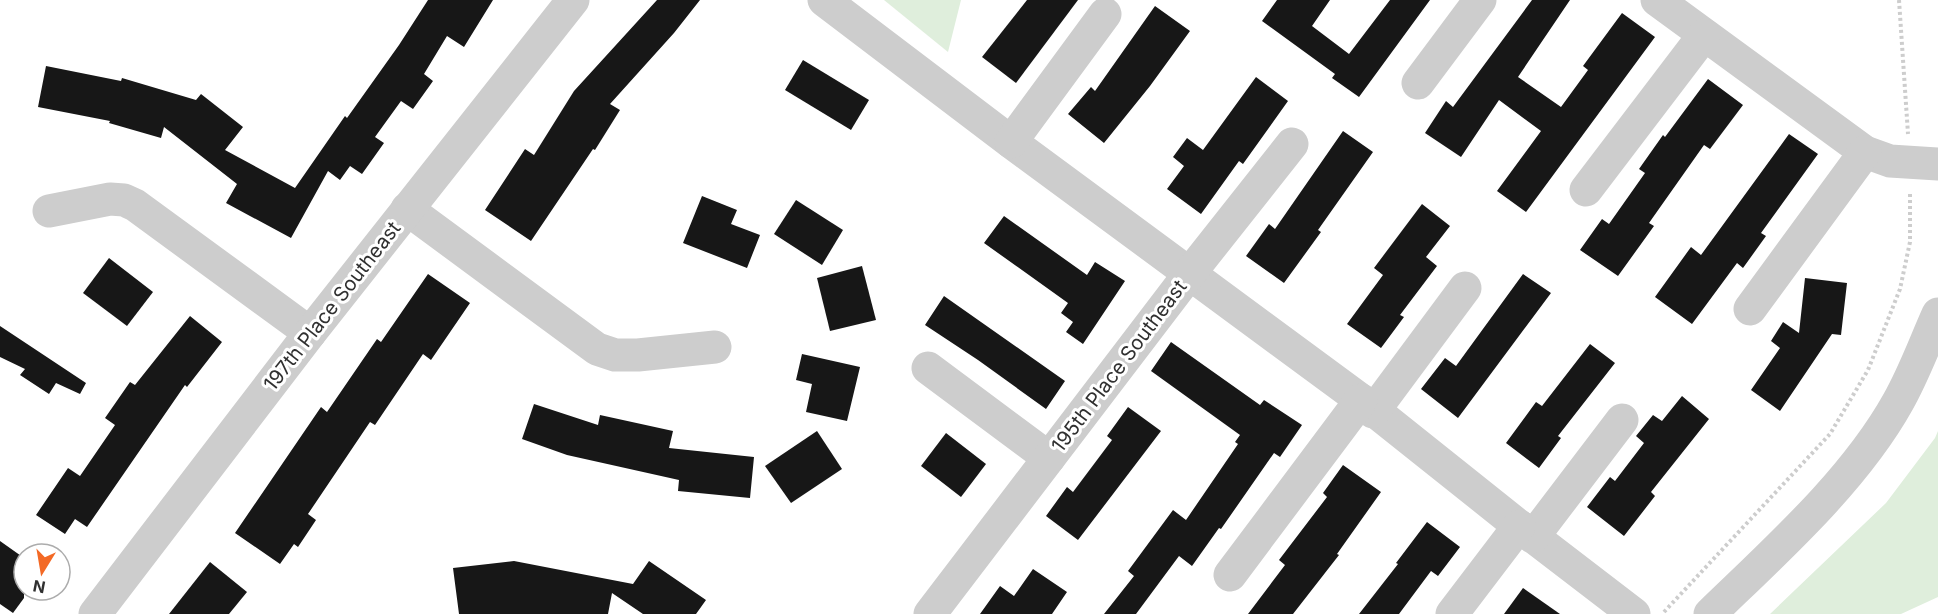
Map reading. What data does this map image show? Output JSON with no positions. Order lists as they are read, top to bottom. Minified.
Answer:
{"streets":{"street":["197th Place Southeast","195th Place Southeast"]},"north":"bottom"}
